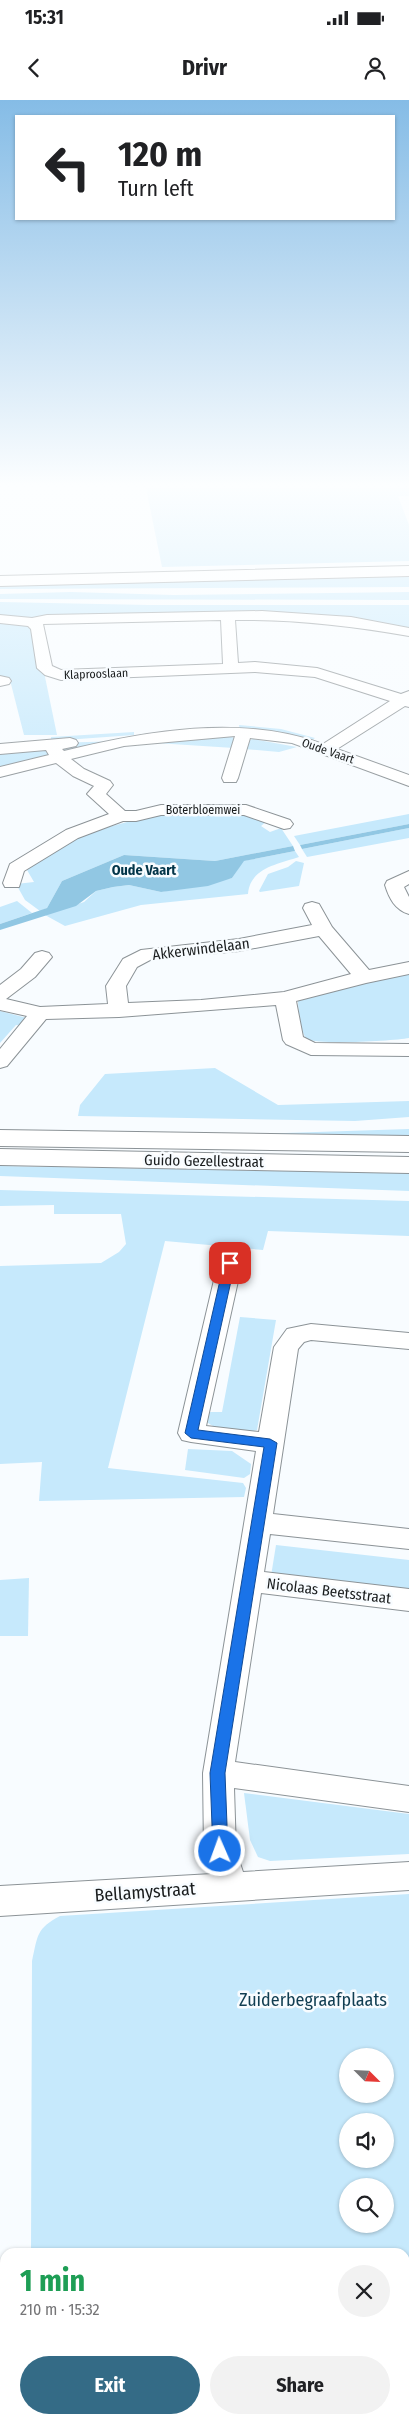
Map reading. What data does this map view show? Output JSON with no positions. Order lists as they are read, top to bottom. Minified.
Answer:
{"streets":{"main road":["Guido Gezellestraat"],"street":["Klaprooslaan","Oude Vaart","Boterbloemwei","Akkerwindelaan","Nicolaas Beetsstraat","Bellamystraat"]},"districts":["Oude Vaart"],"parks":["Zuiderbegraafplaats"],"north":"bottom right","page":{"status":"15:31","header":"Drivr","turn":["120 m","Turn left"],"heading":["1 min","210 m · 15:32"],"buttons":["Exit","Share"]}}
